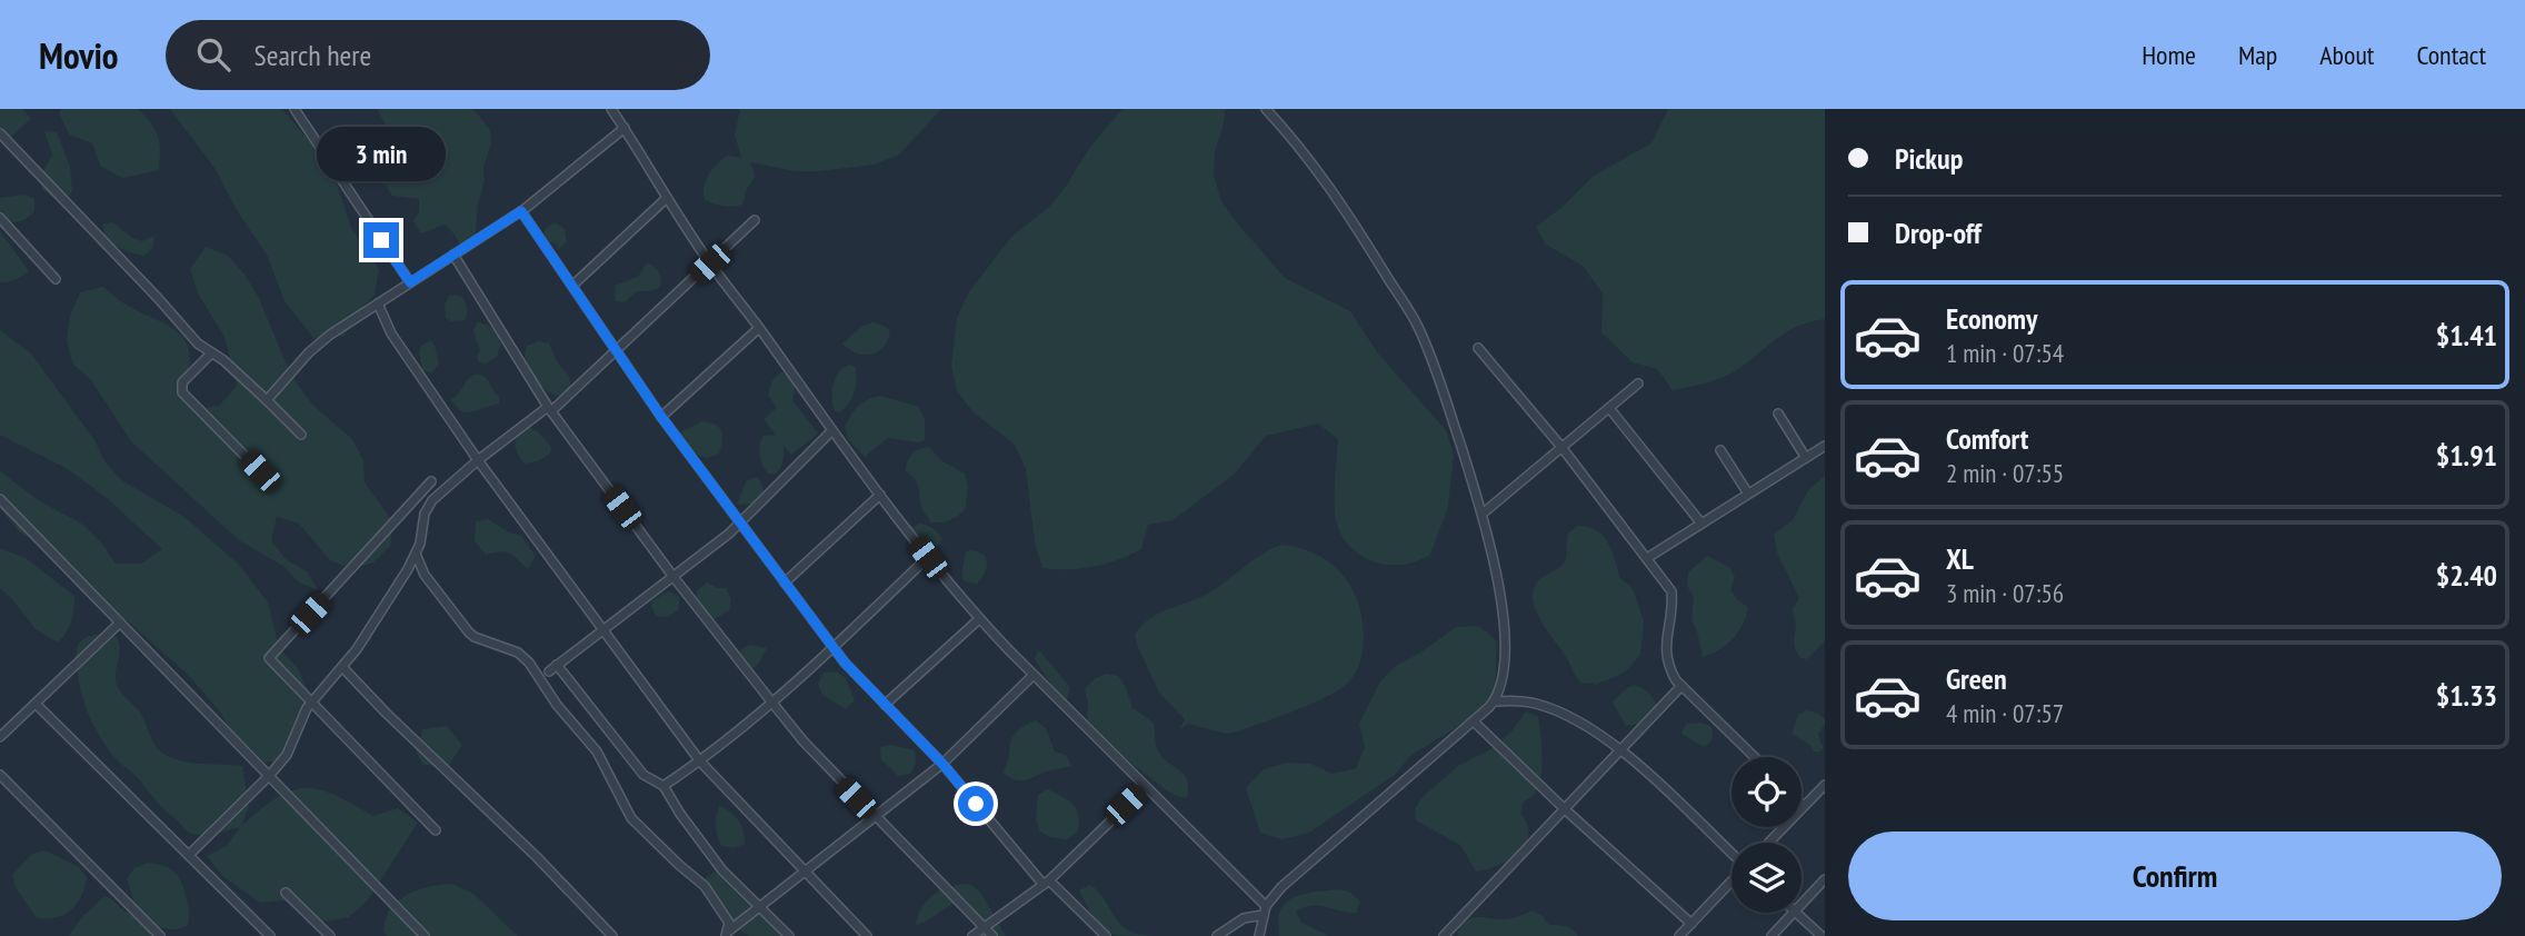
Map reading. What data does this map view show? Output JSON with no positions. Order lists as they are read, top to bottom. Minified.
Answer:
{"page":{"header":"Movio","search":"Search here","nav":["Home","Map","About","Contact"],"banner":["Pickup","Drop-off"],"bubble":"3 min","list":[{"name":"Economy","note":"1 min · 07:54","value":"$1.41"},{"name":"Comfort","note":"2 min · 07:55","value":"$1.91"},{"name":"XL","note":"3 min · 07:56","value":"$2.40"},{"name":"Green","note":"4 min · 07:57","value":"$1.33"}],"buttons":"Confirm"}}
